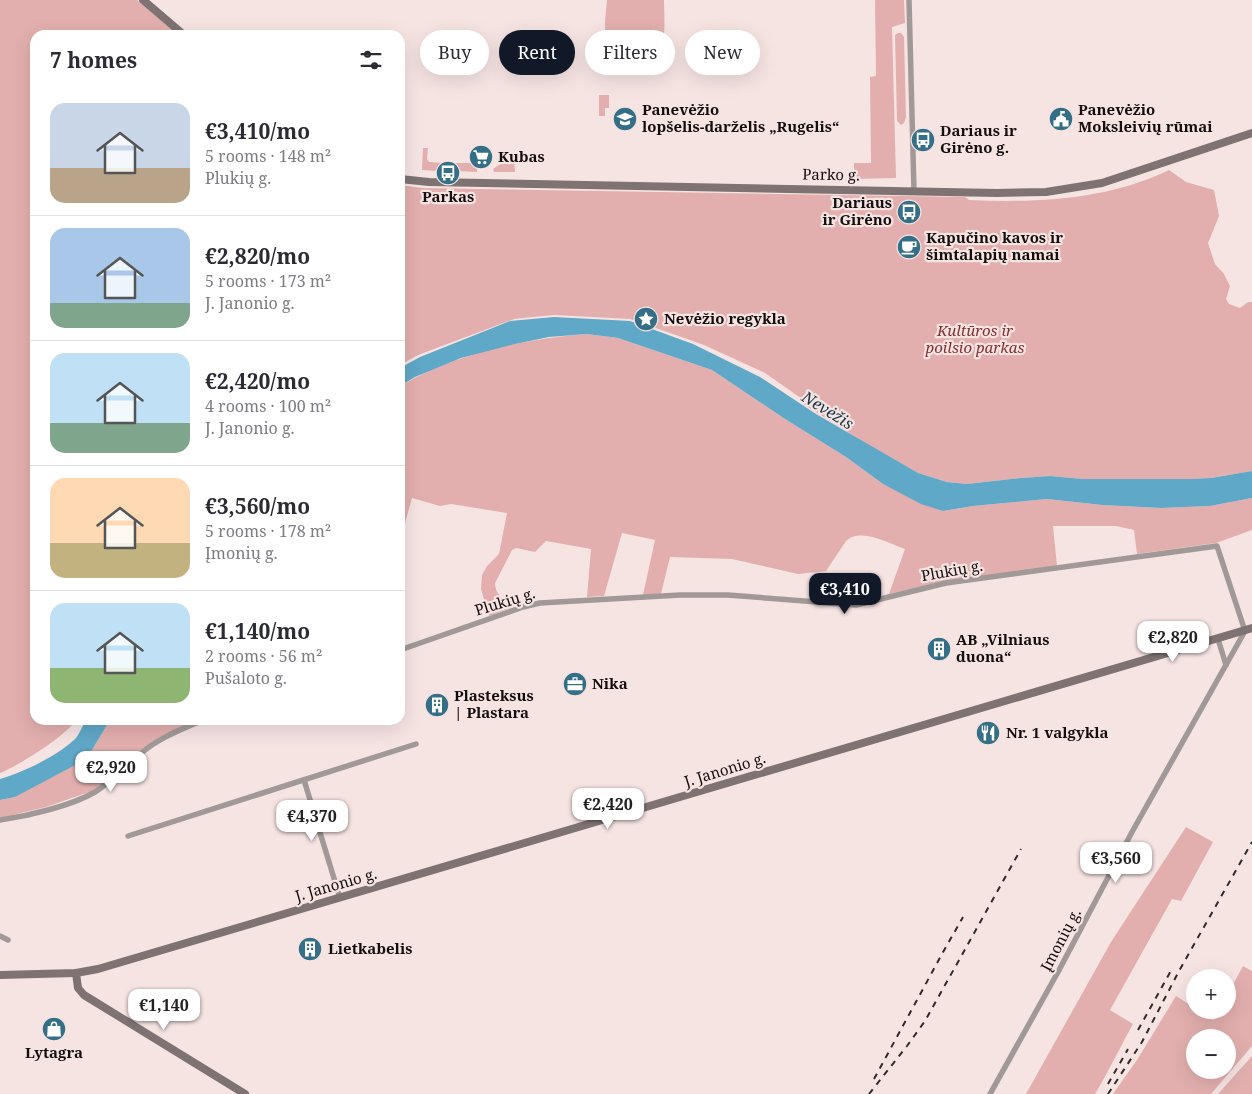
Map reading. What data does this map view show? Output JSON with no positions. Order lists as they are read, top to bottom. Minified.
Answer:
{"streets":{"main road":["Parko g.","J. Janonio g."],"street":["Plukių g.","Įmonių g."]},"crossings":[["Plukių g.","J. Janonio g."],["Plukių g.","Įmonių g."],["J. Janonio g.","Įmonių g."]],"water":["Nevėžis"],"parks":["Kultūros ir poilsio parkas"],"places":{"school or university":["Panevėžio lopšelis-darželis „Rugelis“"],"public building":["Panevėžio Moksleivių rūmai"],"bus stop":["Dariaus ir Girėno g.","Parkas","Dariaus ir Girėno"],"supermarket":["Kubas"],"cafe":["Kapučino kavos ir šimtalapių namai"],"place":["Nevėžio regykla"],"building":["AB „Vilniaus duona“","Plasteksus | Plastara","Lietkabelis"],"office":["Nika"],"restaurant":["Nr. 1 valgykla"],"shop":["Lytagra"]},"page":{"chip":["Buy","Rent","Filters","New"],"heading":"7 homes","list":[{"name":"€3,410/mo","note":"5 rooms · 148 m² · Plukių g."},{"name":"€2,820/mo","note":"5 rooms · 173 m² · J. Janonio g."},{"name":"€2,420/mo","note":"4 rooms · 100 m² · J. Janonio g."},{"name":"€3,560/mo","note":"5 rooms · 178 m² · Įmonių g."},{"name":"€1,140/mo","note":"2 rooms · 56 m² · Pušaloto g."}],"price":["€3,410","€2,820","€2,920","€2,420","€4,370","€3,560","€1,140"],"map_buttons":["+","−"]}}
